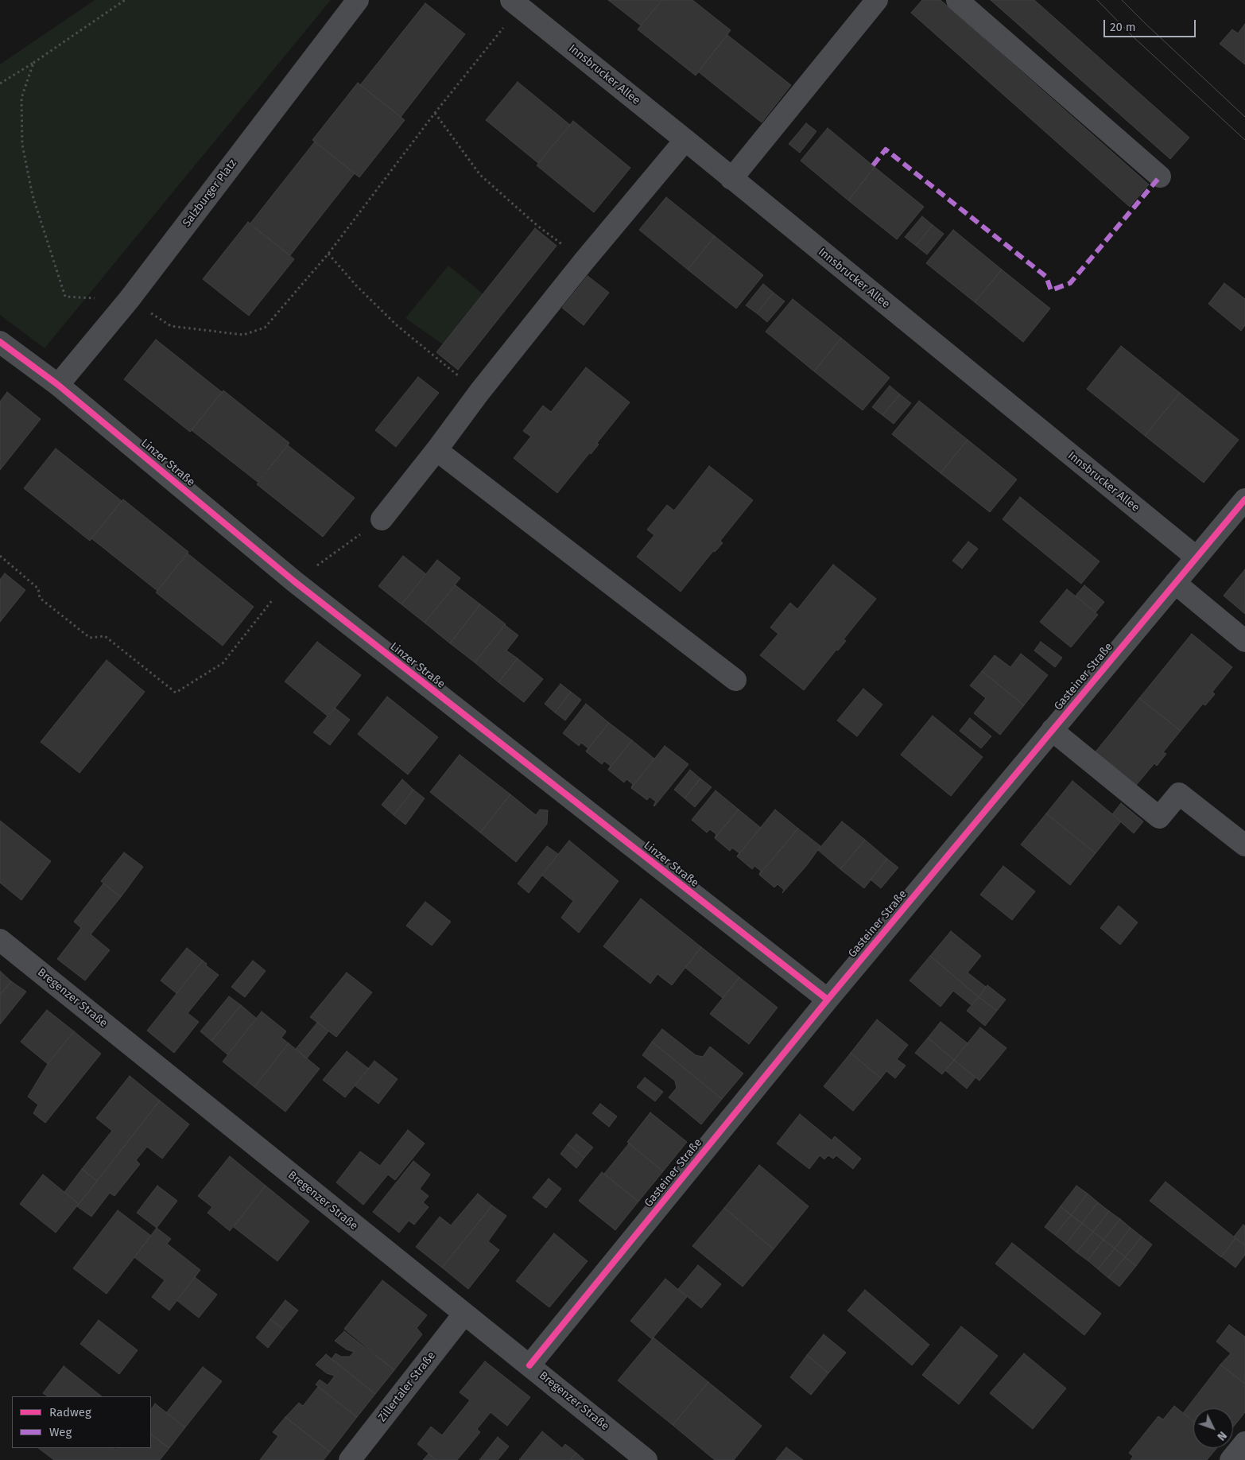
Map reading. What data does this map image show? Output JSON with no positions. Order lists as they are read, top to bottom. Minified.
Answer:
{"streets":{"street":["Innsbrucker Allee","Salzburger Platz","Linzer Straße","Gasteiner Straße","Bregenzer Straße","Zillertaler Straße"]},"crossings":[["Innsbrucker Allee","Gasteiner Straße"],["Salzburger Platz","Linzer Straße"],["Linzer Straße","Gasteiner Straße"],["Gasteiner Straße","Bregenzer Straße"],["Bregenzer Straße","Zillertaler Straße"]],"legend":["Radweg","Weg"],"scale_bar":"20 m","north":"bottom right"}
